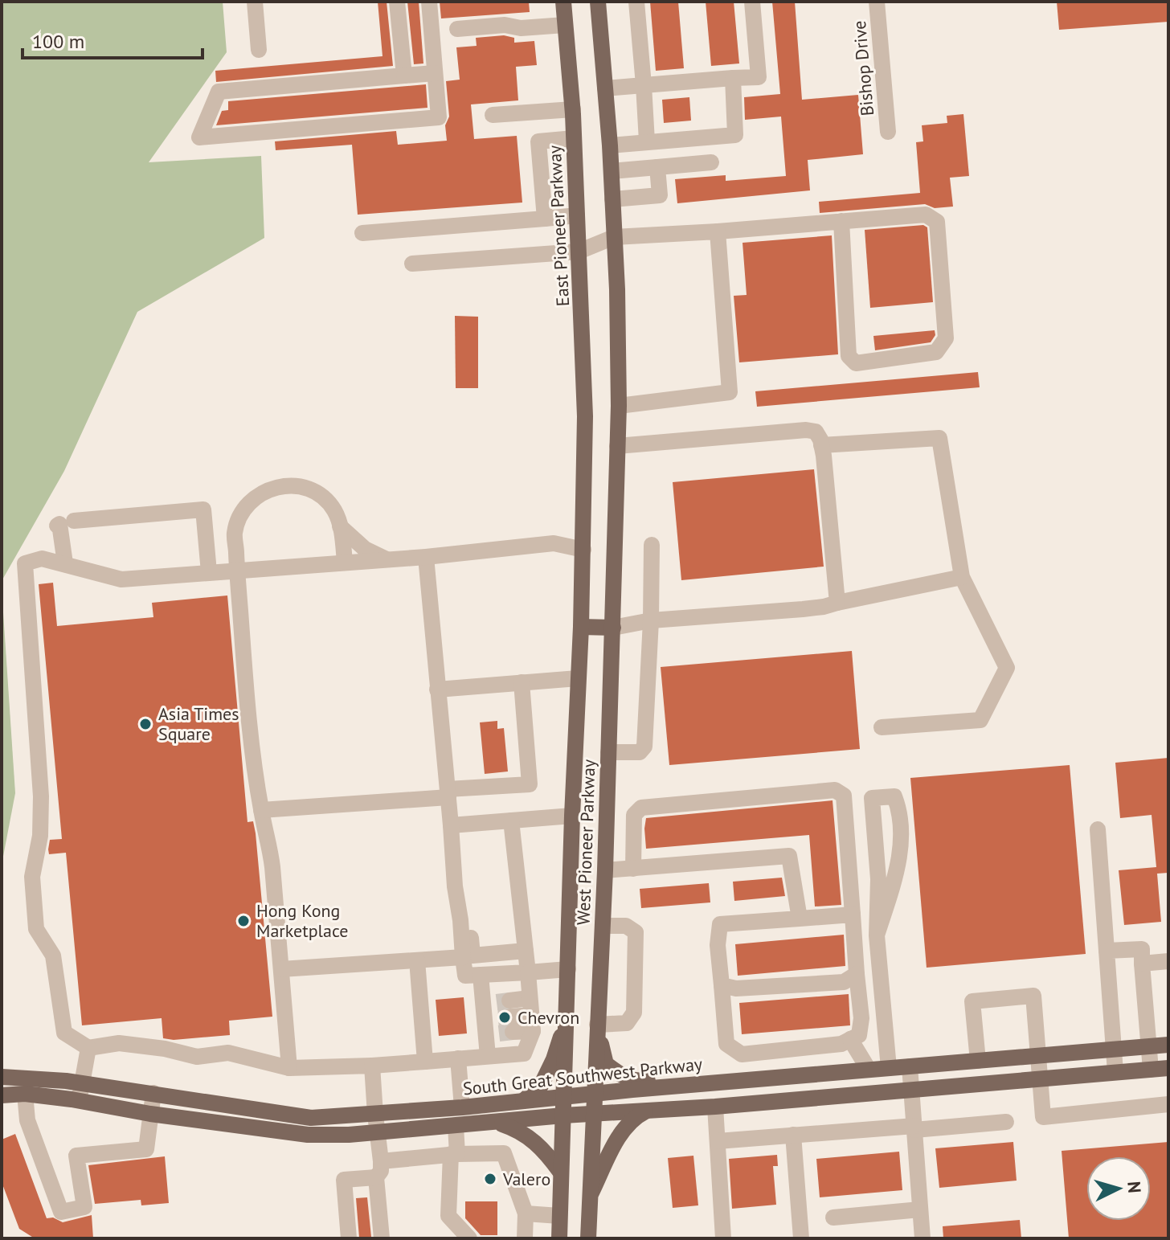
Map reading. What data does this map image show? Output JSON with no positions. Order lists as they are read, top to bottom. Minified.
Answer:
{"streets":{"main road":["East Pioneer Parkway","West Pioneer Parkway","South Great Southwest Parkway"],"street":["Bishop Drive"]},"crossings":[["East Pioneer Parkway","West Pioneer Parkway"],["West Pioneer Parkway","South Great Southwest Parkway"]],"places":["Asia Times Square","Hong Kong Marketplace","Chevron","Valero"],"scale_bar":"100 m","north":"right"}
